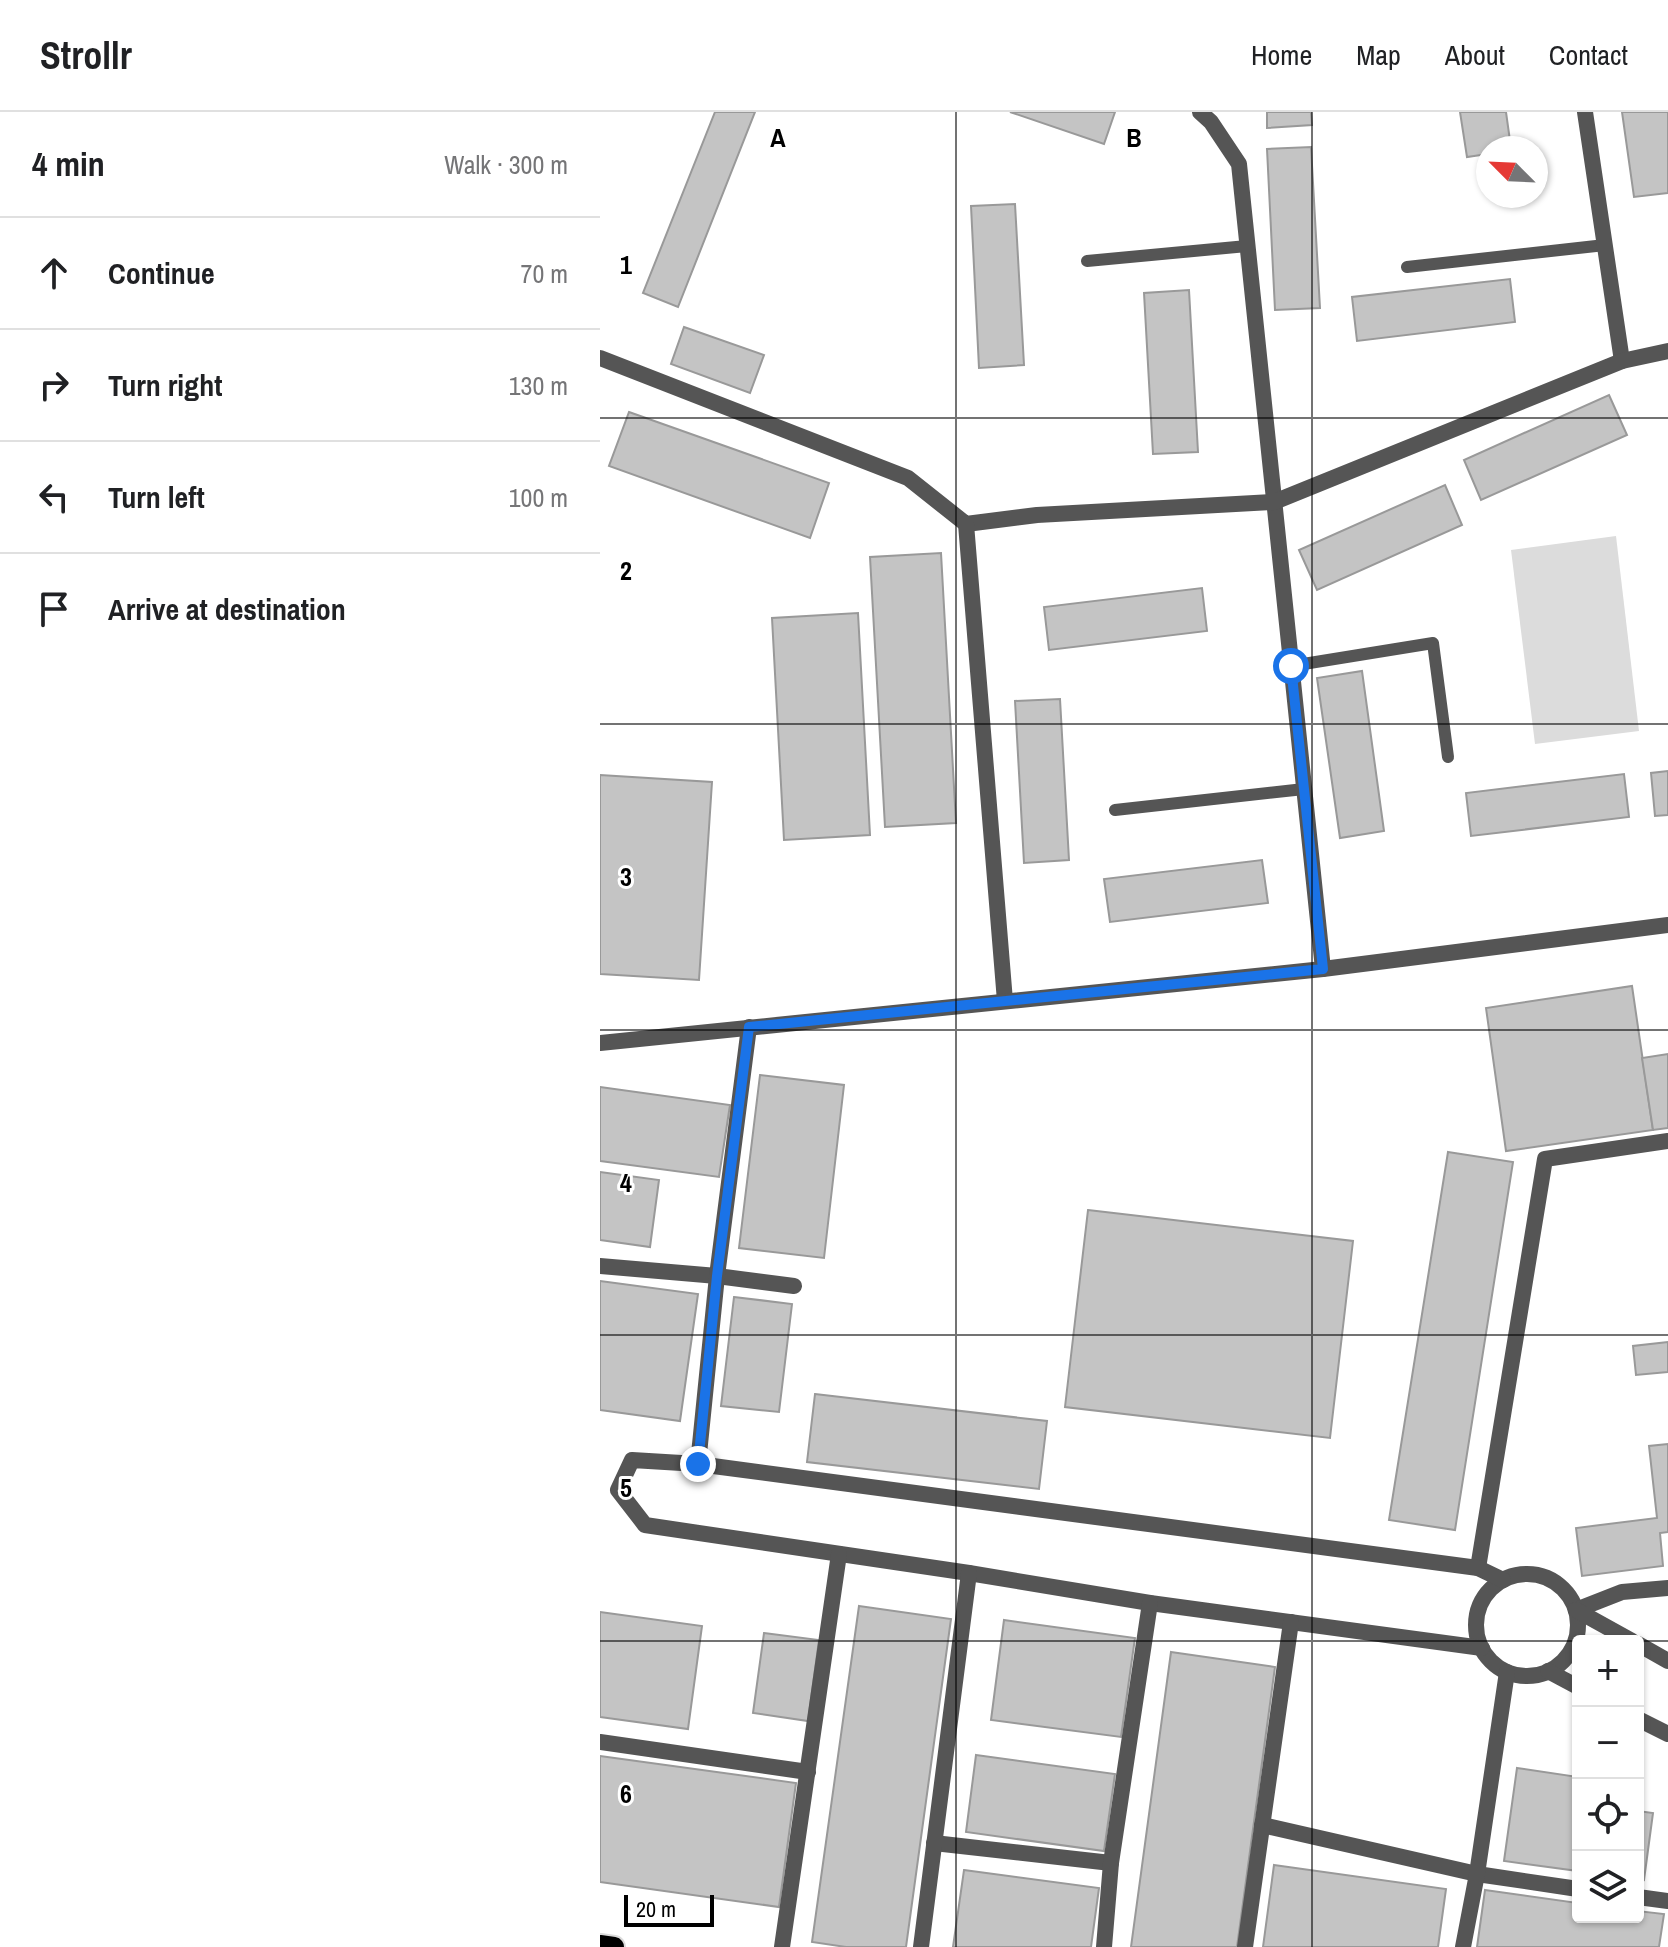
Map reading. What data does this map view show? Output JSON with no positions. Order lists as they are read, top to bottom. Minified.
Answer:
{"scale_bar":"20 m","north":"top left","page":{"header":"Strollr","nav":["Home","Map","About","Contact"],"heading":["4 min","Walk · 300 m"],"list":[["Continue","70 m"],["Turn right","130 m"],["Turn left","100 m"],"Arrive at destination"],"map_buttons":["+","−"],"scale":"20 m"},"grid":{"columns":["A","B"],"rows":["1","2","3","4","5","6"]}}
